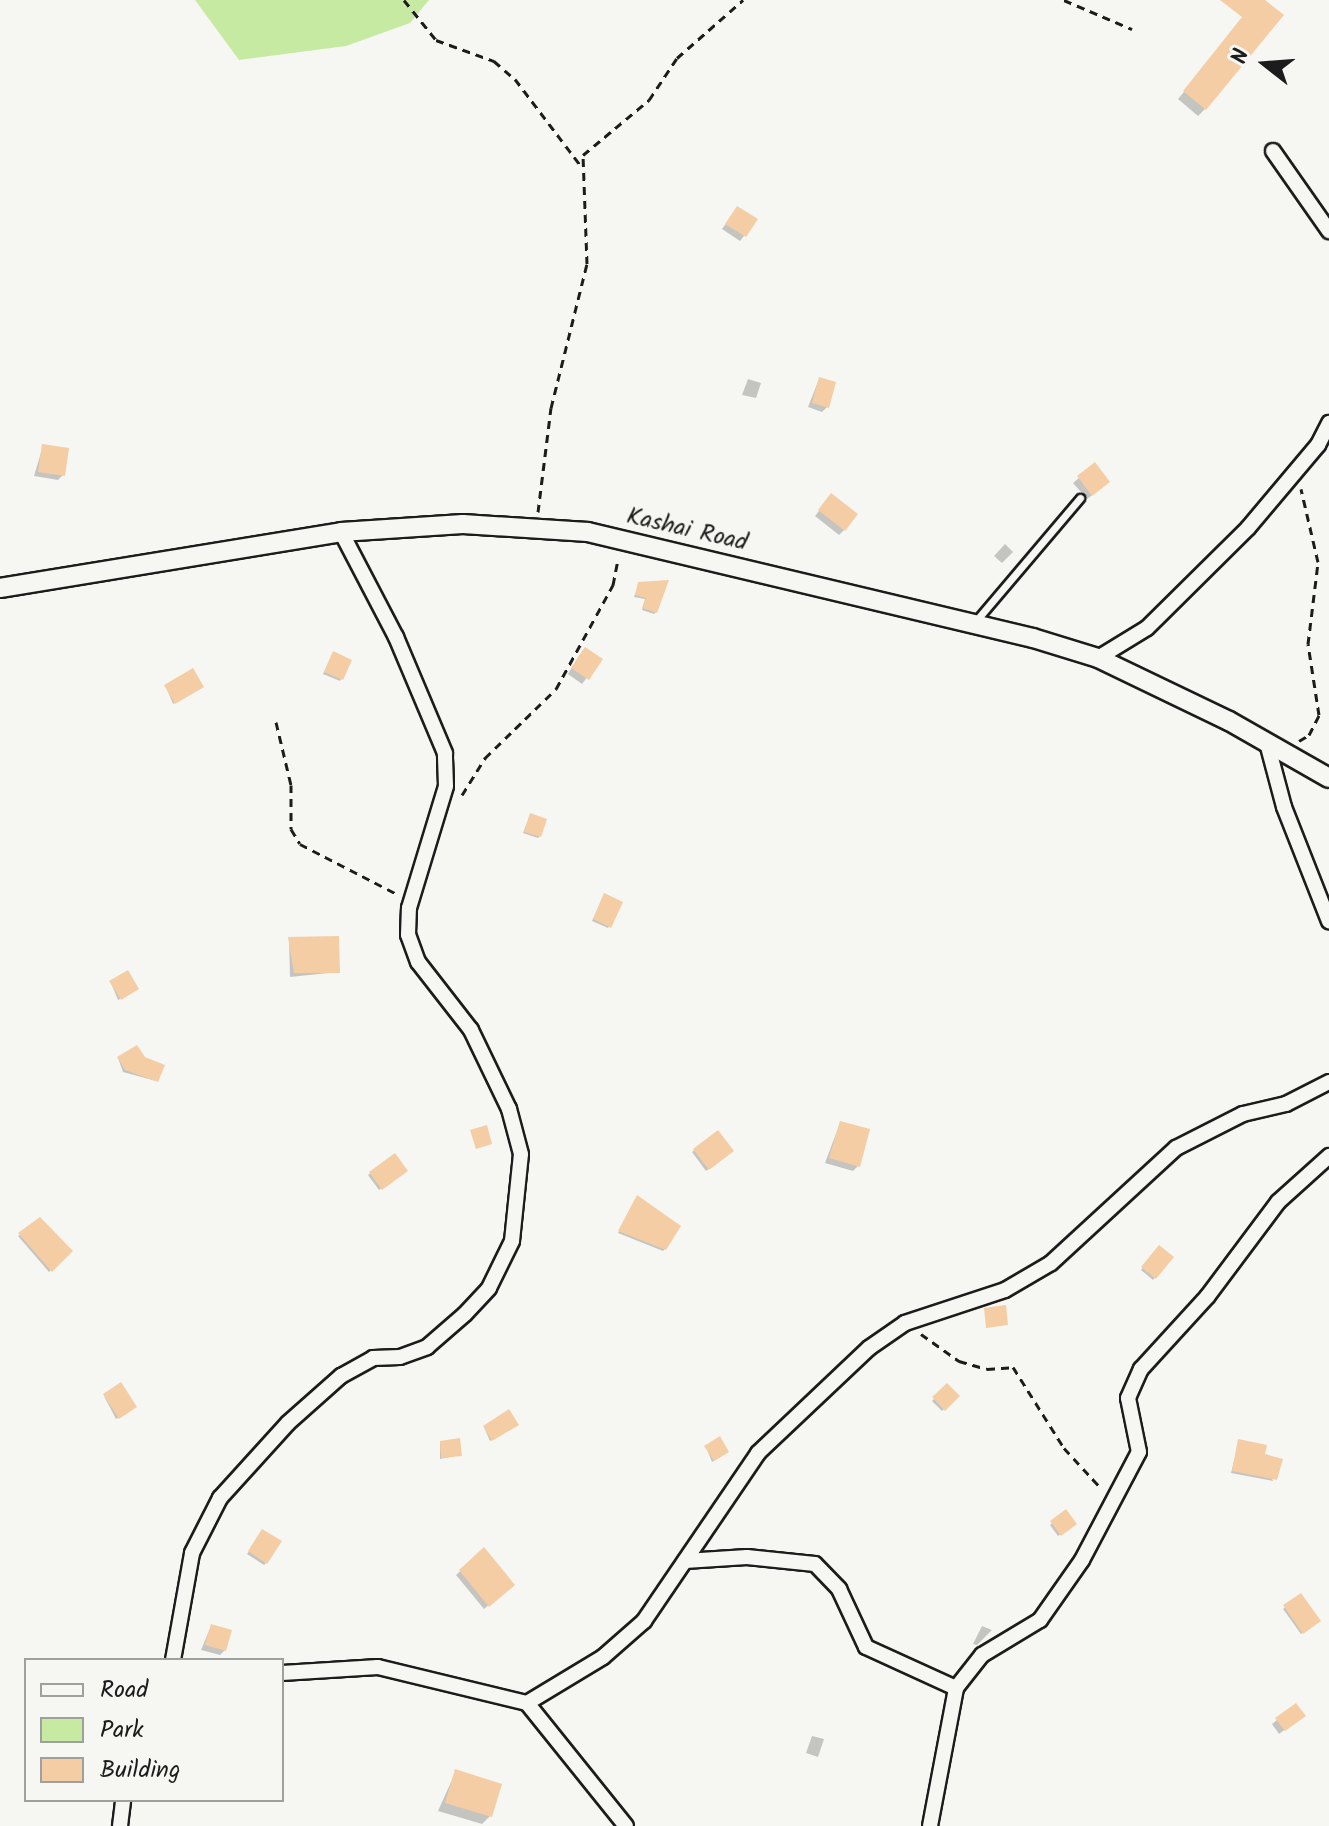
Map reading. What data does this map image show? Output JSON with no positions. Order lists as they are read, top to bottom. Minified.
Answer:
{"streets":{"street":["Kashai Road"]},"legend":["Road","Park","Building"],"north":"left"}
